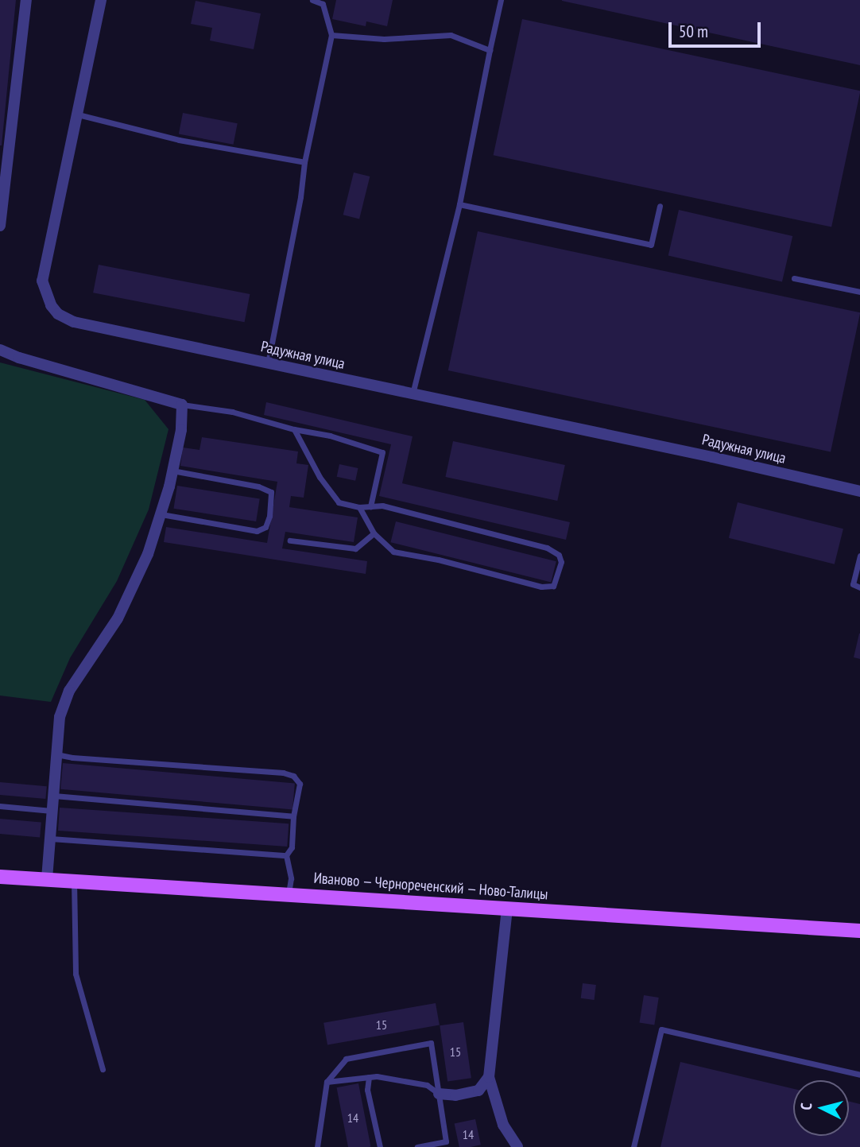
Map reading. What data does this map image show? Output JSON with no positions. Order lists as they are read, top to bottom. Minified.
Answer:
{"streets":{"main road":["Иваново — Чернореченский — Ново-Талицы"],"street":["Радужная улица"]},"house_numbers":["15","15","14","14"],"scale_bar":"50 m","north":"left"}
